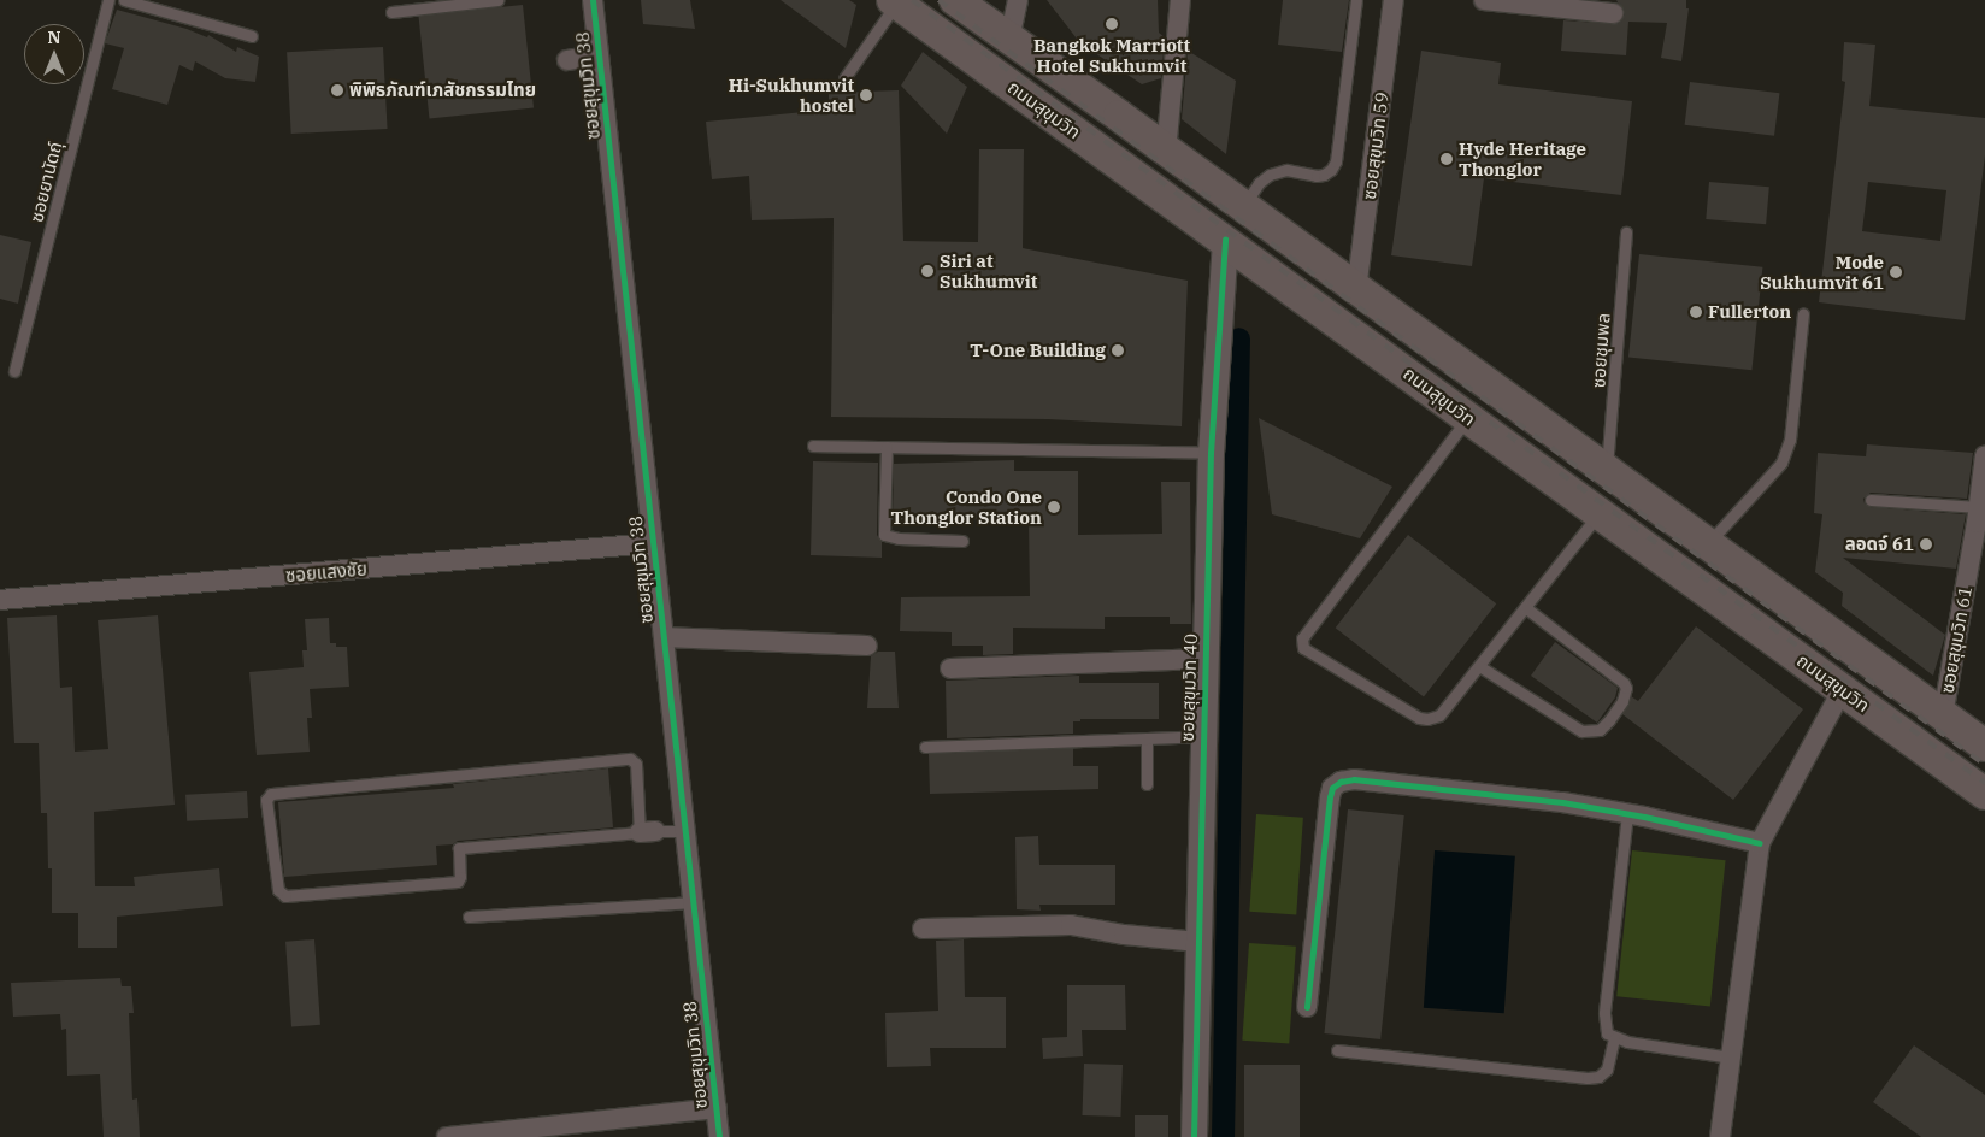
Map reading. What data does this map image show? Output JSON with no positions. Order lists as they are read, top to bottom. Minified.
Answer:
{"streets":{"main road":["ถนนสุขุมวิท"],"street":["ซอยสุขุมวิท 38","ซอยสุขุมวิท 59","ซอยแสงชัย","ซอยสุขุมวิท 61","ซอยสุขุมวิท 40"],"lane":["ซอยยานัดถุ์","ซอยชุมพล"]},"crossings":[["ซอยสุขุมวิท 38","ซอยแสงชัย"],["ถนนสุขุมวิท","ซอยสุขุมวิท 59"],["ถนนสุขุมวิท","ซอยชุมพล"],["ถนนสุขุมวิท","ซอยสุขุมวิท 61"],["ถนนสุขุมวิท","ซอยสุขุมวิท 40"]],"places":["Bangkok Marriott Hotel Sukhumvit","พิพิธภัณฑ์เภสัชกรรมไทย","Hi-Sukhumvit hostel","Hyde Heritage Thonglor","Siri at Sukhumvit","Mode Sukhumvit 61","Fullerton","T-One Building","Condo One Thonglor Station","ลอดจ์ 61"],"north":"top"}
